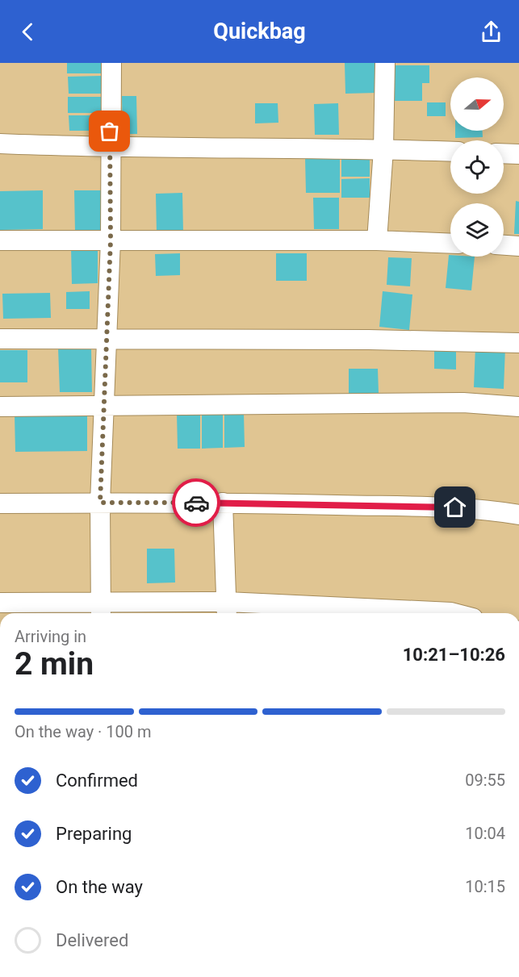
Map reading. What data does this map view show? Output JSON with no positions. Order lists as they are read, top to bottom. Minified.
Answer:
{"north":"right","page":{"header":"Quickbag","heading":["2 min","Arriving in","10:21–10:26"],"bar":"On the way · 100 m","list":[["Confirmed","09:55"],["Preparing","10:04"],["On the way","10:15"],"Delivered"]}}
